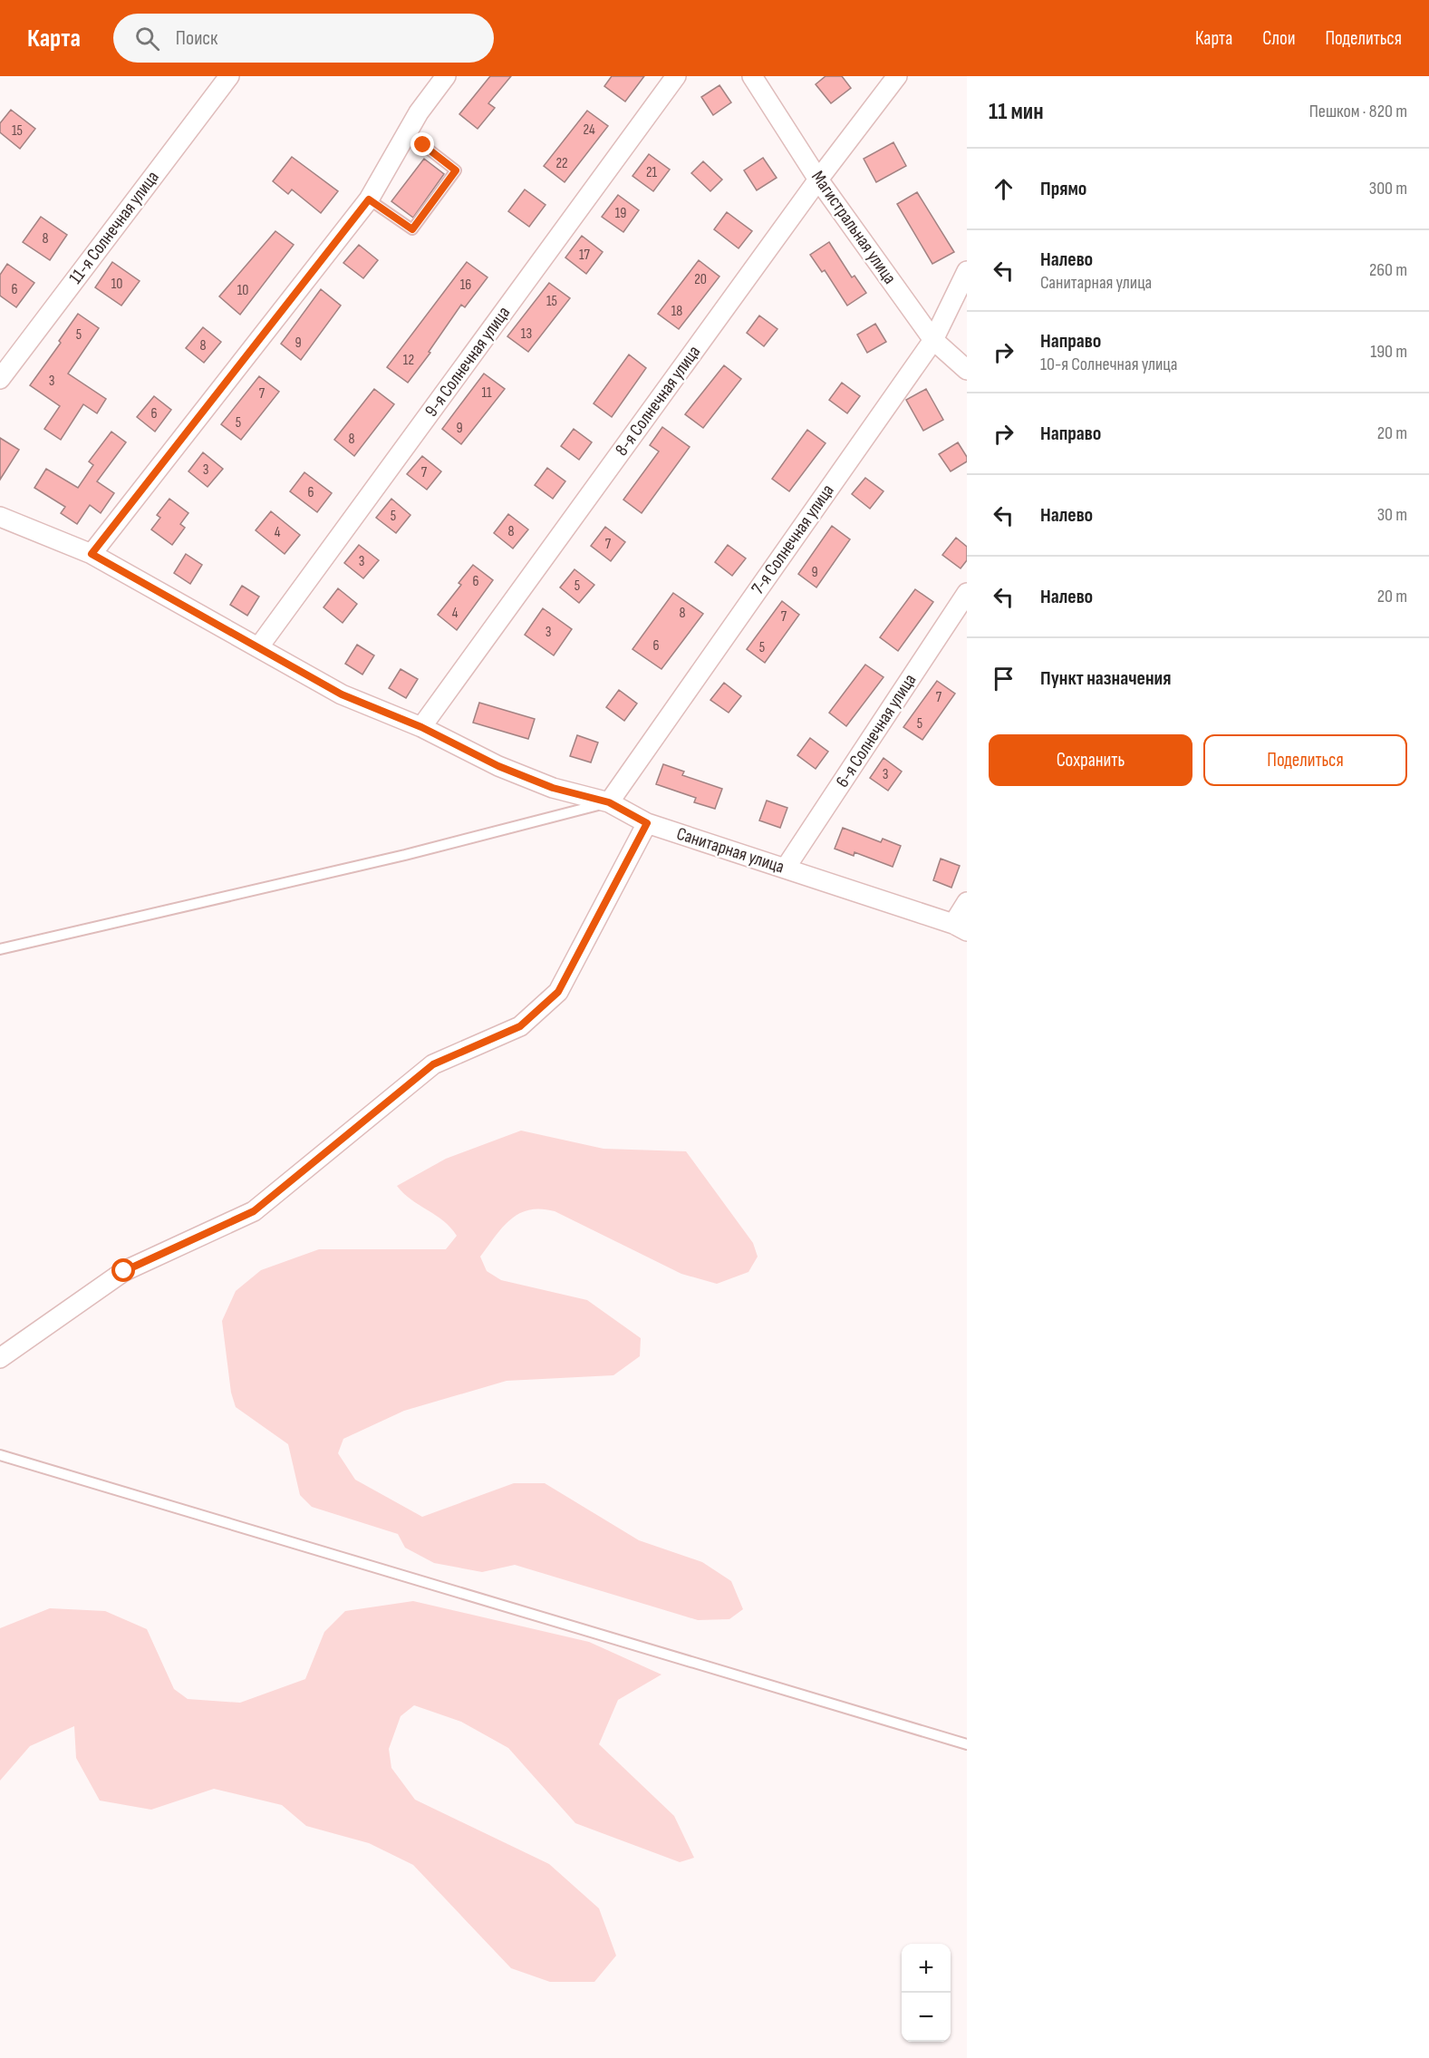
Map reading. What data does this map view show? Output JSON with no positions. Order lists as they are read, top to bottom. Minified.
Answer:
{"streets":{"street":["11-я Солнечная улица","Магистральная улица","9-я Солнечная улица","8-я Солнечная улица","7-я Солнечная улица","6-я Солнечная улица","Санитарная улица"]},"crossings":[["Магистральная улица","8-я Солнечная улица"],["Магистральная улица","7-я Солнечная улица"],["9-я Солнечная улица","Санитарная улица"],["8-я Солнечная улица","Санитарная улица"],["7-я Солнечная улица","Санитарная улица"],["6-я Солнечная улица","Санитарная улица"]],"house_numbers":["24","15","22","21","19","8","17","20","10","16","6","10","15","18","13","5","9","8","12","3","11","7","6","5","9","8","3","7","6","5","8","4","7","3","9","6","5","4","8","7","3","6","5","7","5","3"],"page":{"header":"Карта","search":"Поиск","nav":["Карта","Слои","Поделиться"],"heading":["11 мин","Пешком · 820 m"],"list":[["Прямо","300 m"],["Налево","Санитарная улица","260 m"],["Направо","10-я Солнечная улица","190 m"],["Направо","20 m"],["Налево","30 m"],["Налево","20 m"],"Пункт назначения"],"buttons":["Сохранить","Поделиться"],"map_buttons":["+","−"]}}
